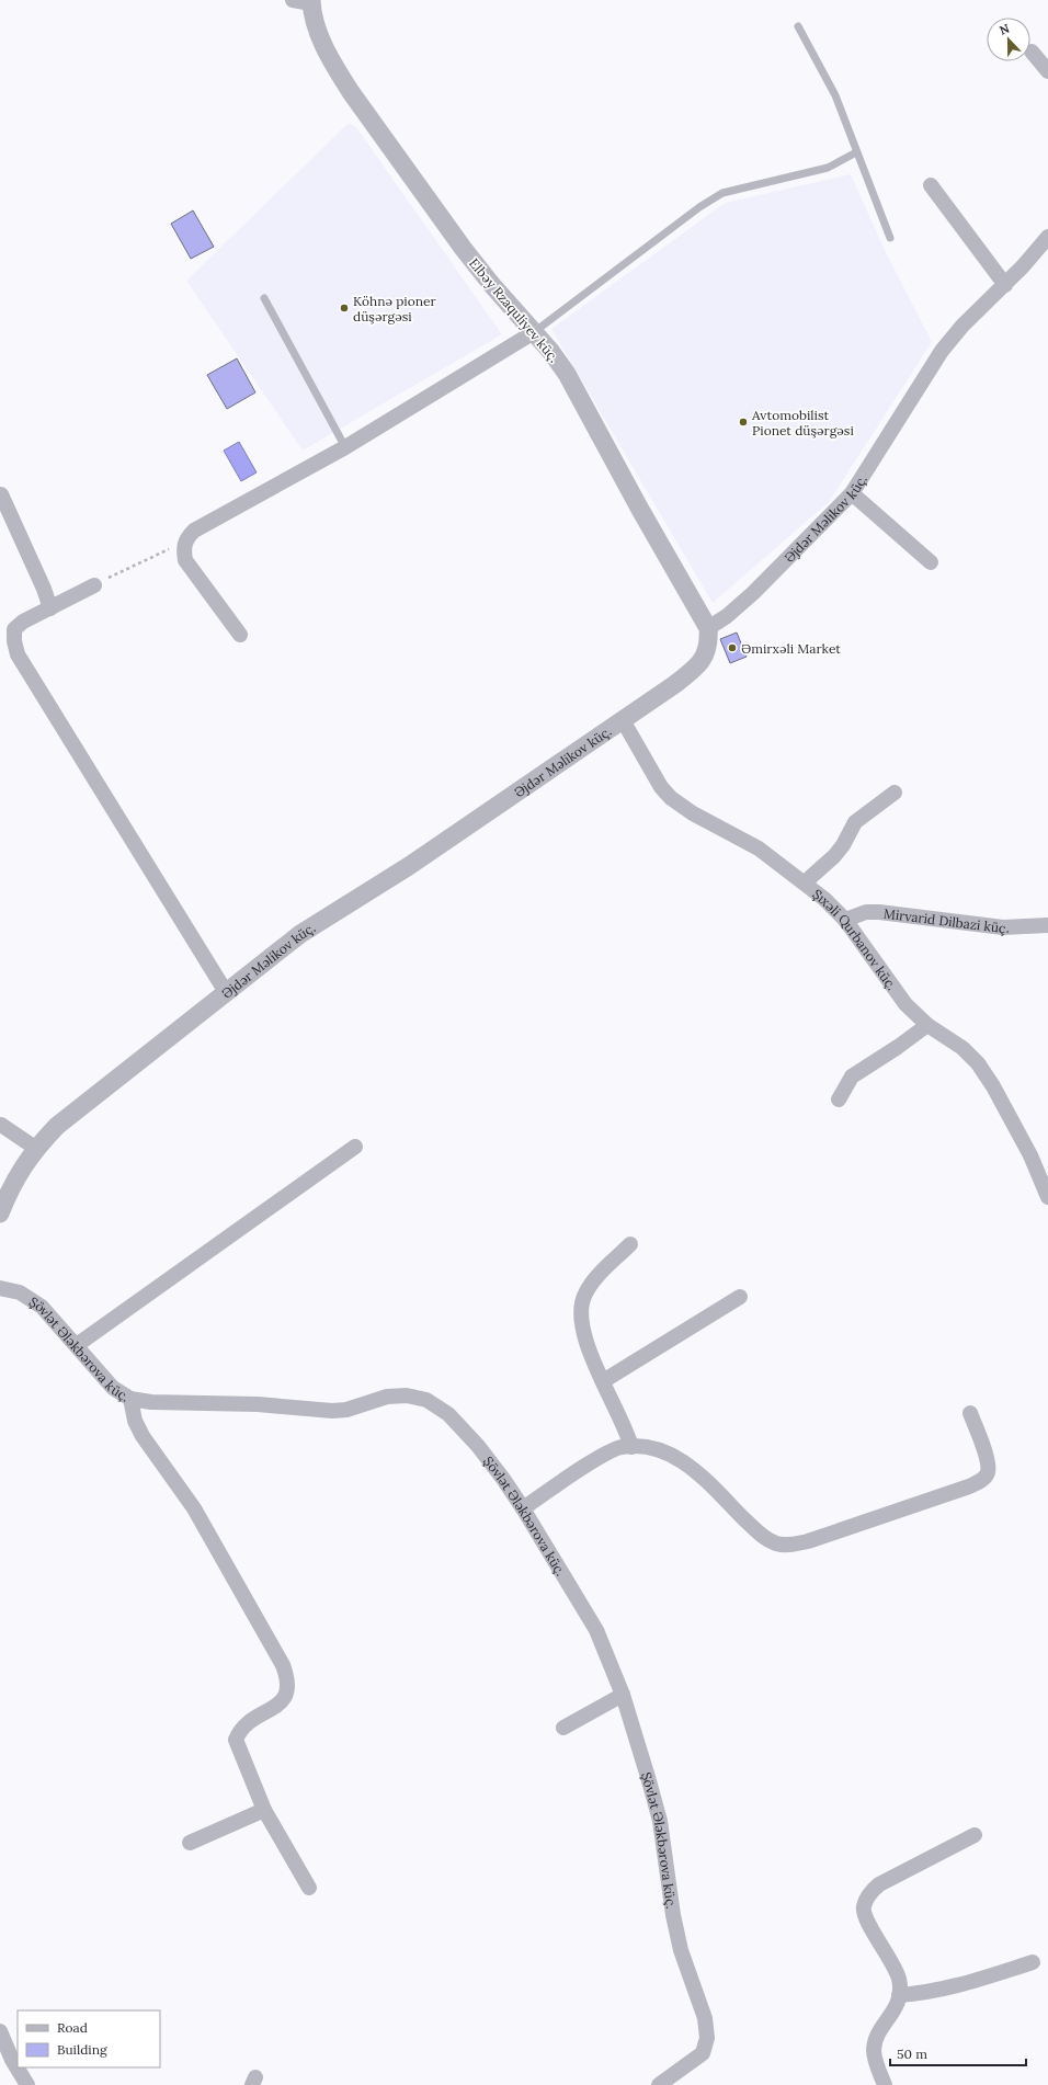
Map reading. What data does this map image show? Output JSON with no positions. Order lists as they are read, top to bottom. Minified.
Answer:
{"streets":{"street":["Elbəy Rzaquliyev küç.","Əjdər Məlikov küç.","Mirvarid Dilbazi küç.","Şıxəli Qurbanov küç.","Şövlət Ələkbərova küç."]},"crossings":[["Elbəy Rzaquliyev küç.","Əjdər Məlikov küç."],["Əjdər Məlikov küç.","Şıxəli Qurbanov küç."],["Mirvarid Dilbazi küç.","Şıxəli Qurbanov küç."]],"places":["Köhnə pioner düşərgəsi","Avtomobilist Pionet düşərgəsi","Əmirxəli Market"],"legend":["Road","Building"],"scale_bar":"50 m","north":"top"}
